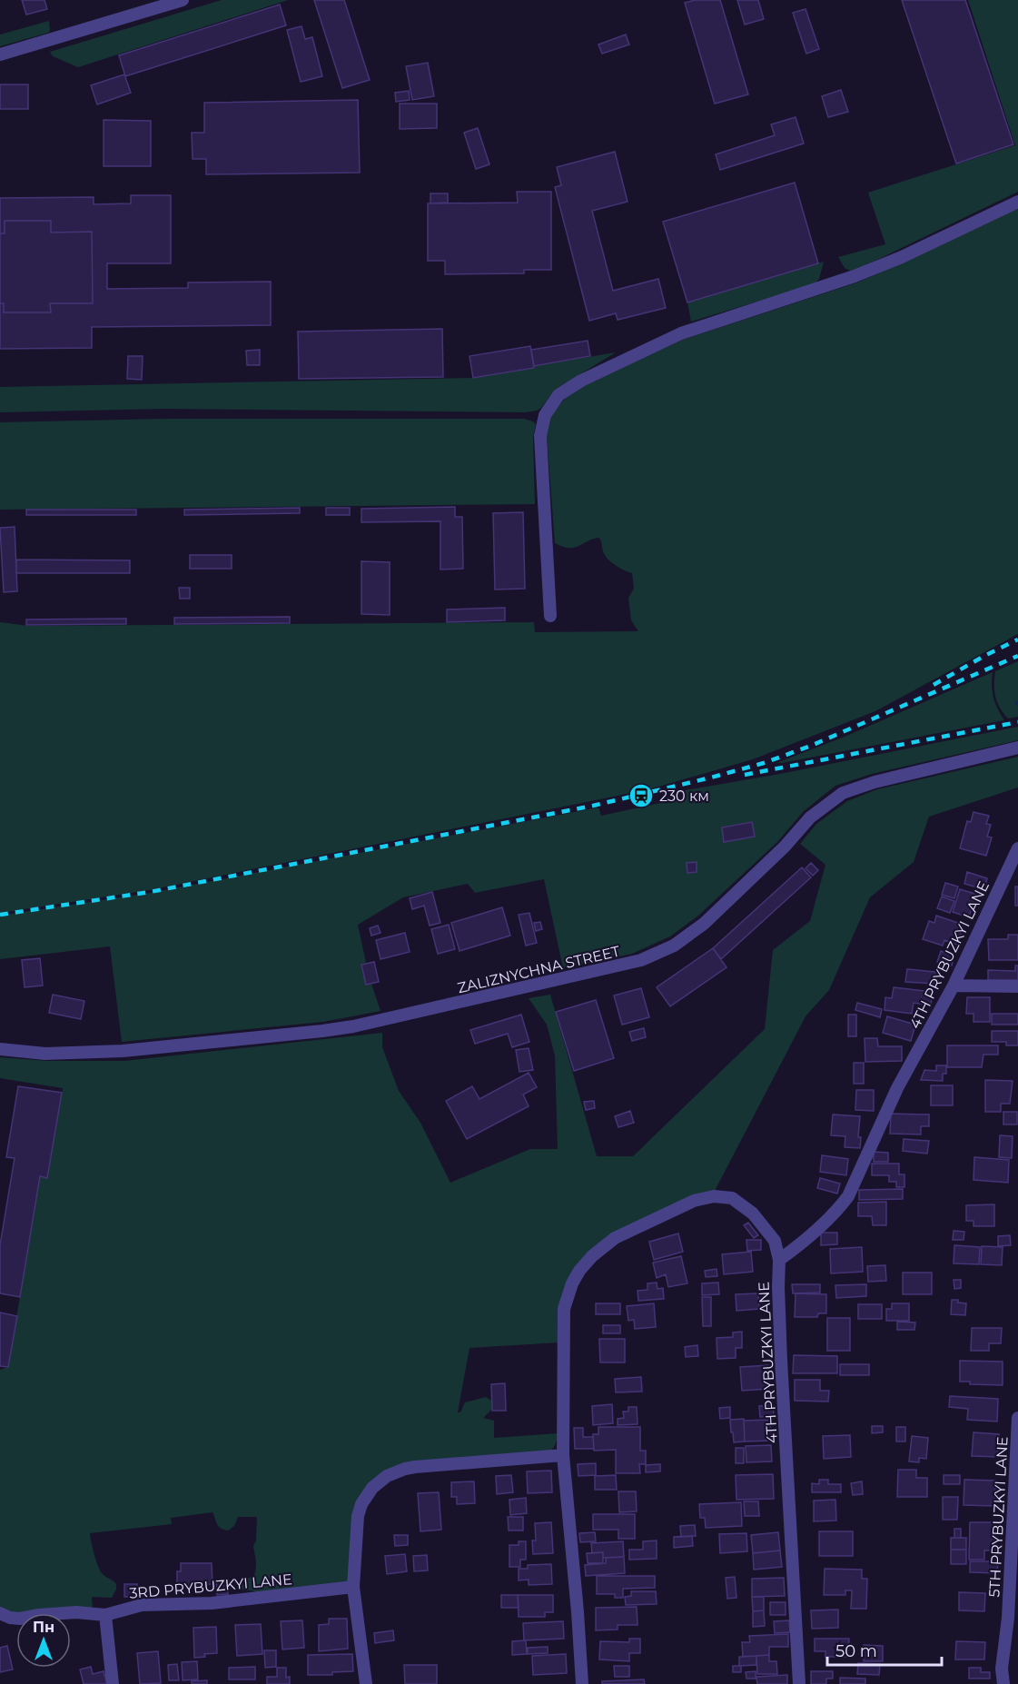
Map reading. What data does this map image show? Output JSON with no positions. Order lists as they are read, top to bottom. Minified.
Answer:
{"streets":{"street":["4TH PRYBUZKYI LANE","ZALIZNYCHNA STREET","5TH PRYBUZKYI LANE","3RD PRYBUZKYI LANE"]},"places":{"station":["230 км"]},"scale_bar":"50 m","north":"top"}
